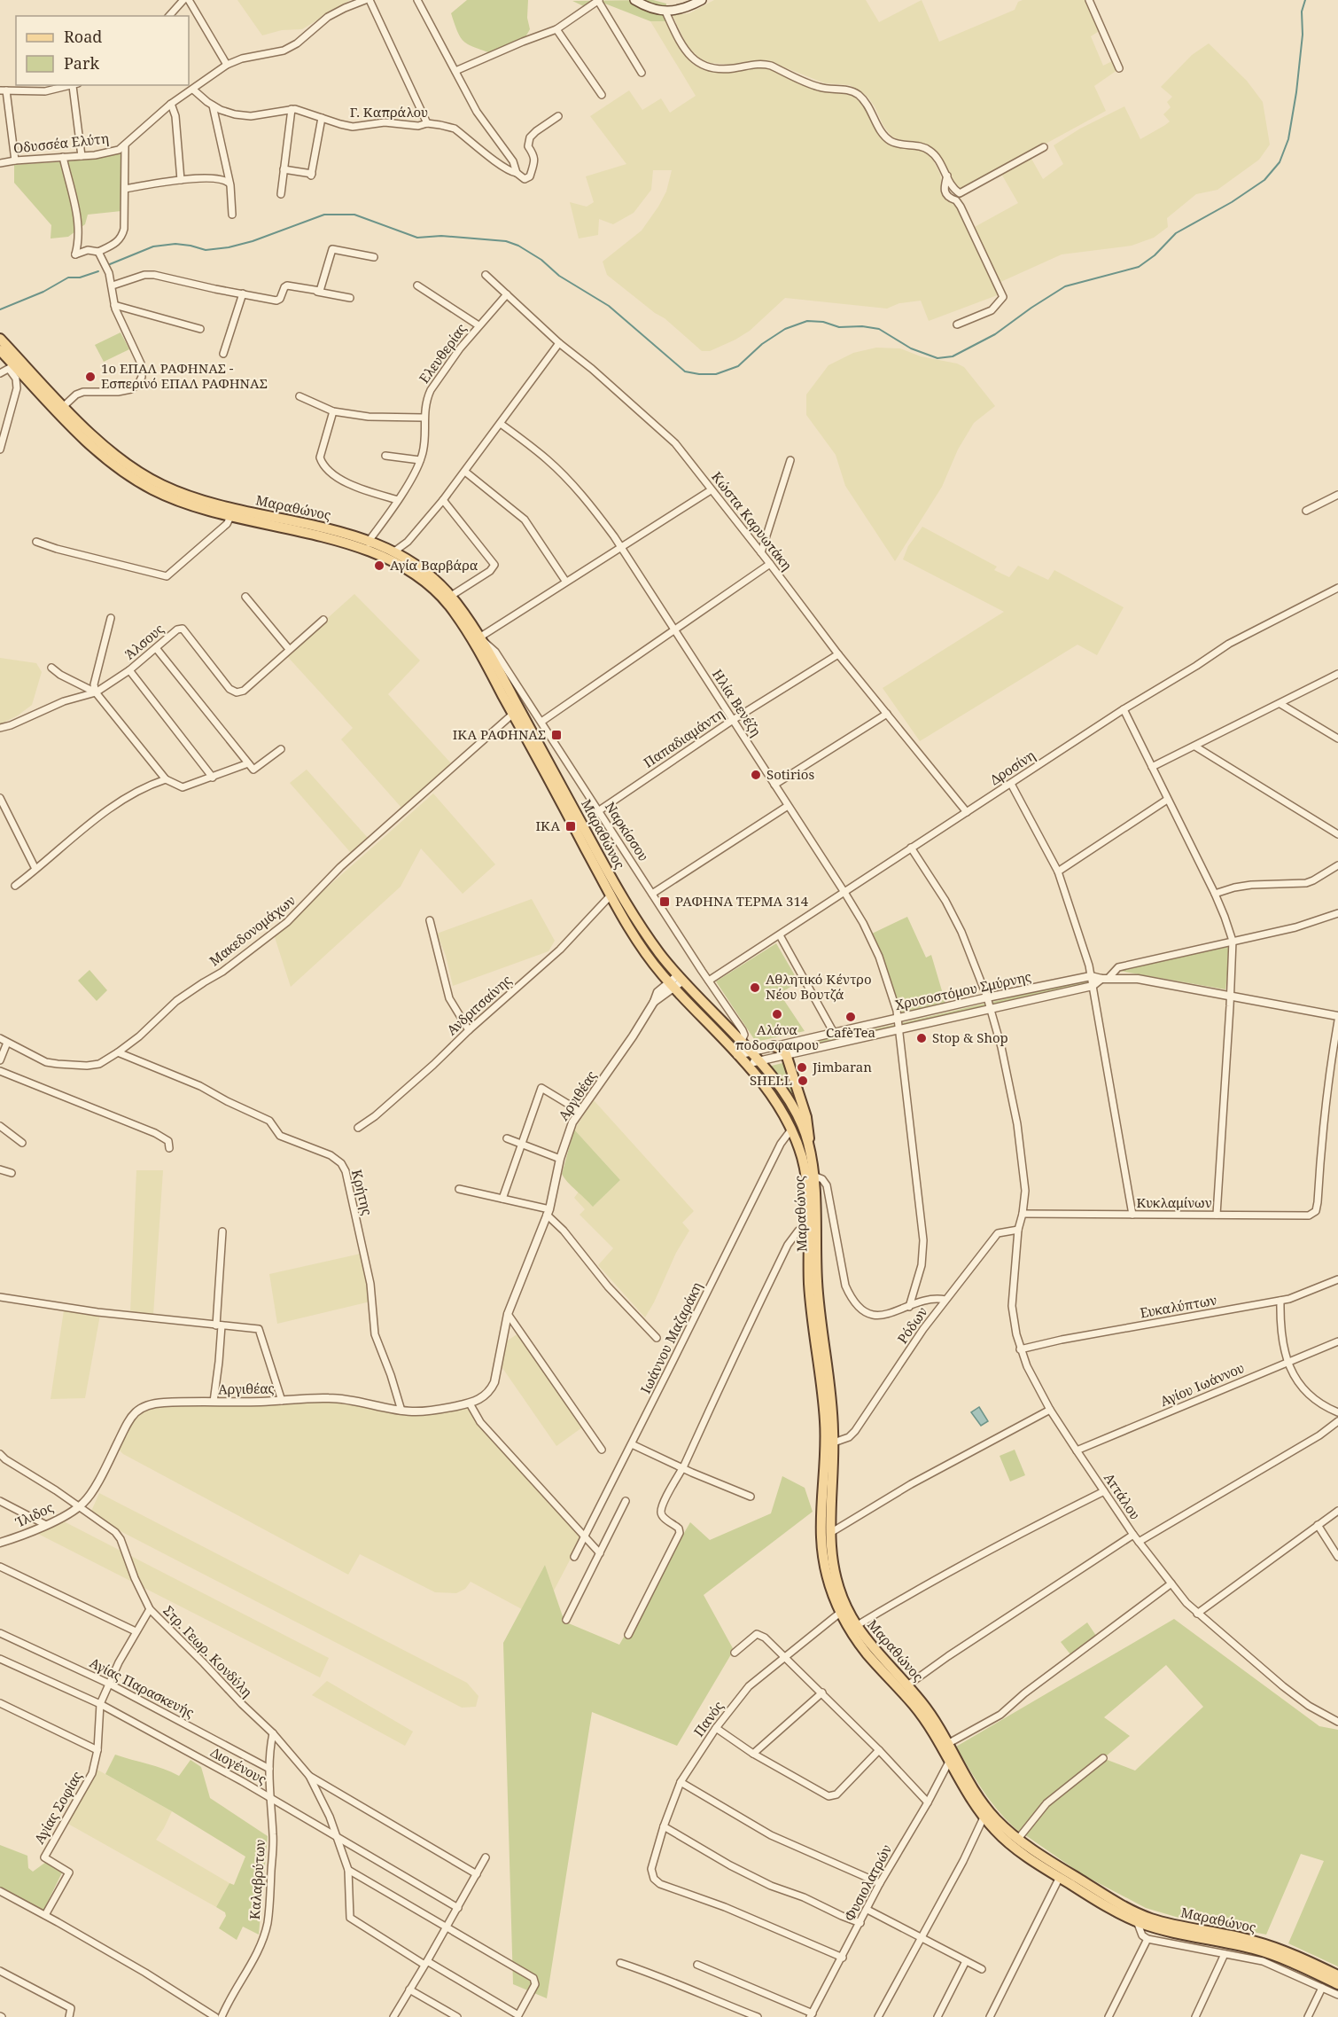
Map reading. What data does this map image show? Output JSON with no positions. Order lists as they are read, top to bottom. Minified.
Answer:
{"streets":{"main road":["Μαραθώνος"],"street":["Γ. Καπράλου","Οδυσσέα Ελύτη","Ελευθερίας","Κώστα Καρυωτάκη","Άλσους","Ηλία Βενέζη","Παπαδιαμάντη","Δροσίνη","Ναρκίσσου","Μακεδονομάχων","Χρυσοστόμου Σμύρνης","Ανδριτσαίνης","Αργιθέας","Κρήτης","Κυκλαμίνων","Ευκαλύπτων","Ρόδων","Ιωάννου Μαζαράκη","Αγίου Ιωάννου","Αττάλου","Ίλιδος","Στρ. Γεωρ. Κονδύλη","Αγίας Παρασκευής","Πανός","Διογένους","Αγίας Σοφίας","Καλαβρύτων","Φυσιολατρών"]},"crossings":[["Γ. Καπράλου","Οδυσσέα Ελύτη"],["Ελευθερίας","Μαραθώνος"],["Ελευθερίας","Κώστα Καρυωτάκη"],["Μαραθώνος","Ναρκίσσου"],["Μαραθώνος","Μακεδονομάχων"],["Μαραθώνος","Χρυσοστόμου Σμύρνης"],["Μαραθώνος","Ανδριτσαίνης"],["Μαραθώνος","Αργιθέας"],["Μαραθώνος","Ρόδων"],["Μαραθώνος","Ιωάννου Μαζαράκη"],["Μαραθώνος","Πανός"],["Μαραθώνος","Φυσιολατρών"],["Κώστα Καρυωτάκη","Παπαδιαμάντη"],["Κώστα Καρυωτάκη","Δροσίνη"],["Ηλία Βενέζη","Παπαδιαμάντη"],["Ηλία Βενέζη","Δροσίνη"],["Ηλία Βενέζη","Χρυσοστόμου Σμύρνης"],["Παπαδιαμάντη","Ναρκίσσου"],["Δροσίνη","Ναρκίσσου"],["Δροσίνη","Αττάλου"],["Μακεδονομάχων","Κρήτης"],["Χρυσοστόμου Σμύρνης","Αττάλου"],["Αργιθέας","Κρήτης"],["Αργιθέας","Ίλιδος"],["Αργιθέας","Στρ. Γεωρ. Κονδύλη"],["Κυκλαμίνων","Αττάλου"],["Ευκαλύπτων","Αττάλου"],["Ρόδων","Αττάλου"],["Αγίου Ιωάννου","Αττάλου"],["Ίλιδος","Στρ. Γεωρ. Κονδύλη"],["Στρ. Γεωρ. Κονδύλη","Αγίας Σοφίας"],["Στρ. Γεωρ. Κονδύλη","Καλαβρύτων"],["Αγίας Παρασκευής","Αγίας Σοφίας"],["Αγίας Παρασκευής","Καλαβρύτων"],["Πανός","Φυσιολατρών"],["Διογένους","Αγίας Σοφίας"],["Διογένους","Καλαβρύτων"]],"places":{"other":["1ο ΕΠΑΛ ΡΑΦΗΝΑΣ - Εσπερινό ΕΠΑΛ ΡΑΦΗΝΑΣ","Αγία Βαρβάρα","Sotirios","Αθλητικό Κέντρο Νέου Βουτζά","Αλάνα ποδοσφαιρου","CafèTea","Stop & Shop","Jimbaran","SHELL"],"transit":["ΙΚΑ ΡΑΦΗΝΑΣ","ΙΚΑ","ΡΑΦΗΝΑ ΤΕΡΜΑ 314"]},"legend":["Road","Park"]}
